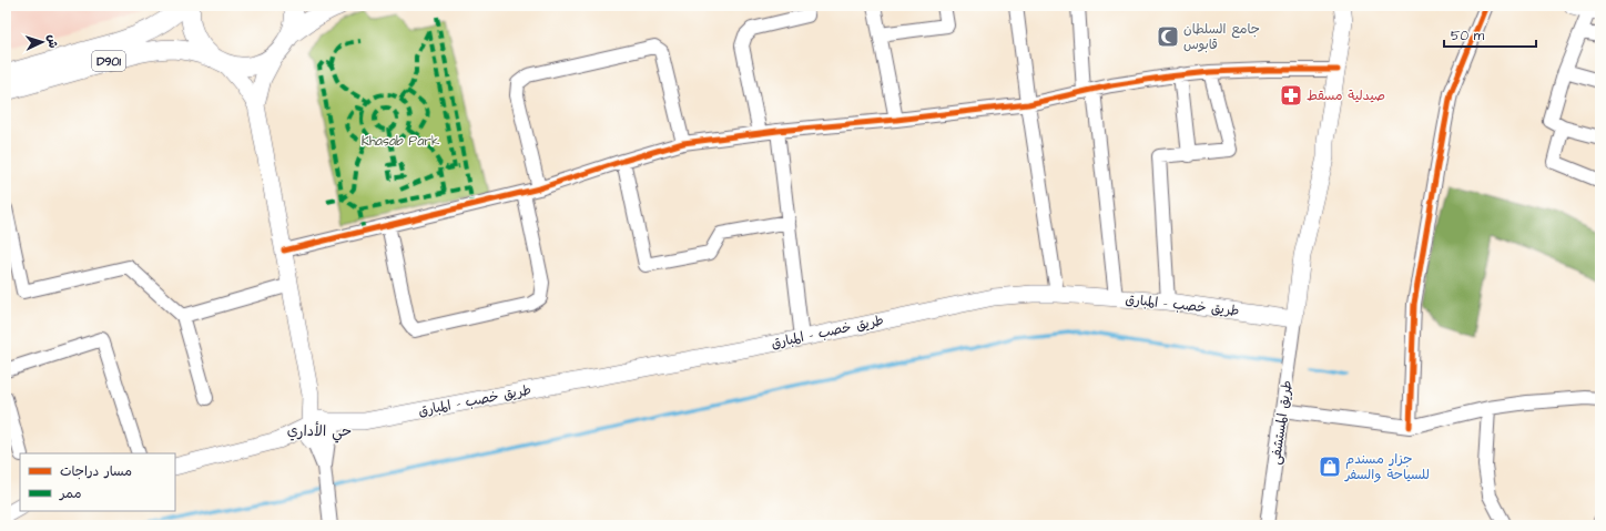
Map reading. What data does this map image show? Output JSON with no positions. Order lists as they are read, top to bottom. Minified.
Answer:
{"streets":{"highway":["D901"],"main road":["طريق خصب - المبارق"],"street":["طريق المستشفى"]},"crossings":[["طريق خصب - المبارق","طريق المستشفى"]],"districts":["حي الأداري"],"parks":["Khasab Park"],"places":{"mosque":["جامع السلطان قابوس"],"pharmacy":["صيدلية مسقط"],"shop":["جزار مسندم للسياحة والسفر"]},"legend":["مسار دراجات","ممر"],"scale_bar":"50 m","north":"right"}
